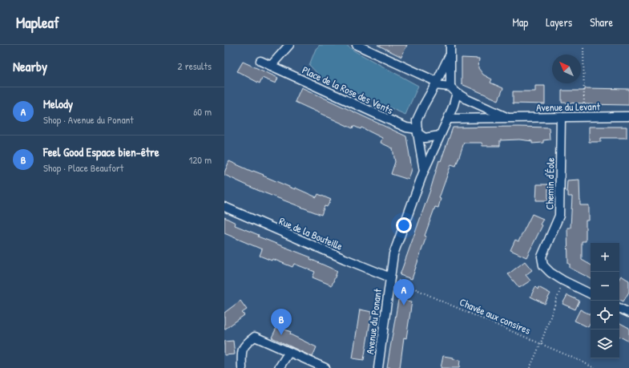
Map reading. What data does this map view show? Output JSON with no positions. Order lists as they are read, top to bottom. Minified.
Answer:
{"streets":{"street":["Place de la Rose des Vents","Avenue du Levant","Chemin d'Éole","Rue de la Bouteille","Avenue du Ponant"],"path":["Chavée aux consires"]},"crossings":[["Avenue du Levant","Chemin d'Éole"],["Rue de la Bouteille","Chavée aux consires"],["Rue de la Bouteille","Avenue du Ponant"],["Chavée aux consires","Avenue du Ponant"]],"north":"top left","page":{"header":"Mapleaf","nav":["Map","Layers","Share"],"heading":["Nearby","2 results"],"list":[{"mark":"A","name":"Melody","note":"Shop · Avenue du Ponant","value":"60 m"},{"mark":"B","name":"Feel Good Espace bien-être","note":"Shop · Place Beaufort","value":"120 m"}],"map_buttons":["+","−"],"pins":["A","B"]}}
